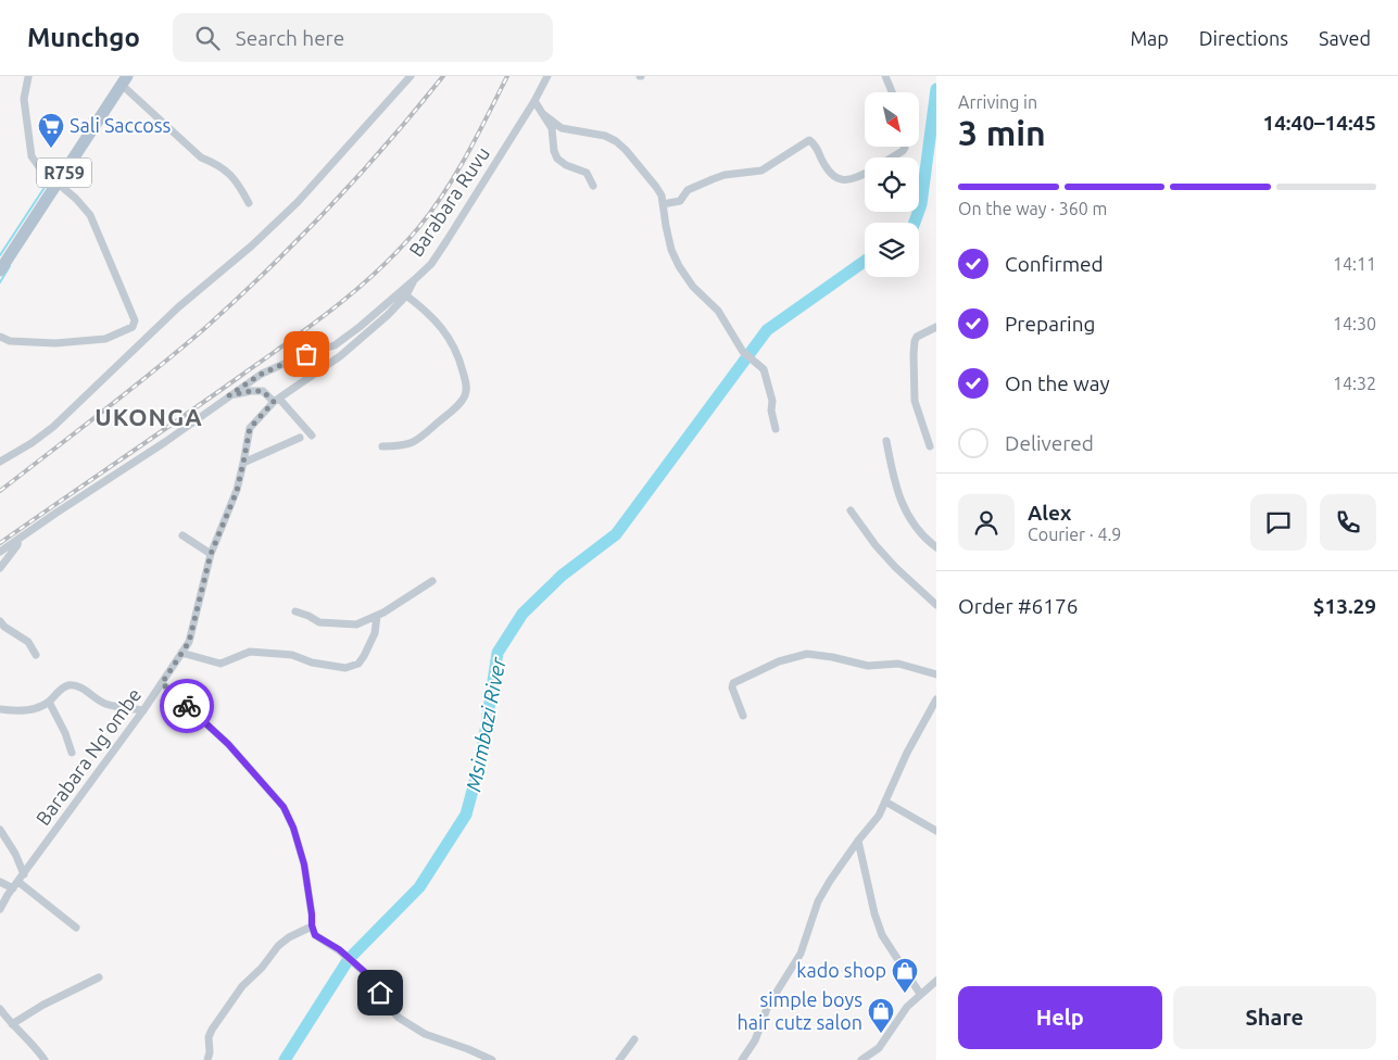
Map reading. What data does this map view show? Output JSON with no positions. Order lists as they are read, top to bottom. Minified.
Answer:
{"streets":{"main road":["R759"],"street":["Barabara Ruvu","Barabara Ng'ombe"]},"crossings":[["Barabara Ruvu","Barabara Ng'ombe"]],"districts":["UKONGA"],"water":["Msimbazi River"],"places":{"supermarket":["Sali Saccoss"],"shop":["kado shop","simple boys hair cutz salon"]},"north":"bottom right","page":{"header":"Munchgo","search":"Search here","nav":["Map","Directions","Saved"],"heading":["3 min","Arriving in","14:40–14:45"],"panel":["Alex","Courier · 4.9","Order #6176","$13.29"],"bar":"On the way · 360 m","list":[["Confirmed","14:11"],["Preparing","14:30"],["On the way","14:32"],"Delivered"],"buttons":["Help","Share"]}}
